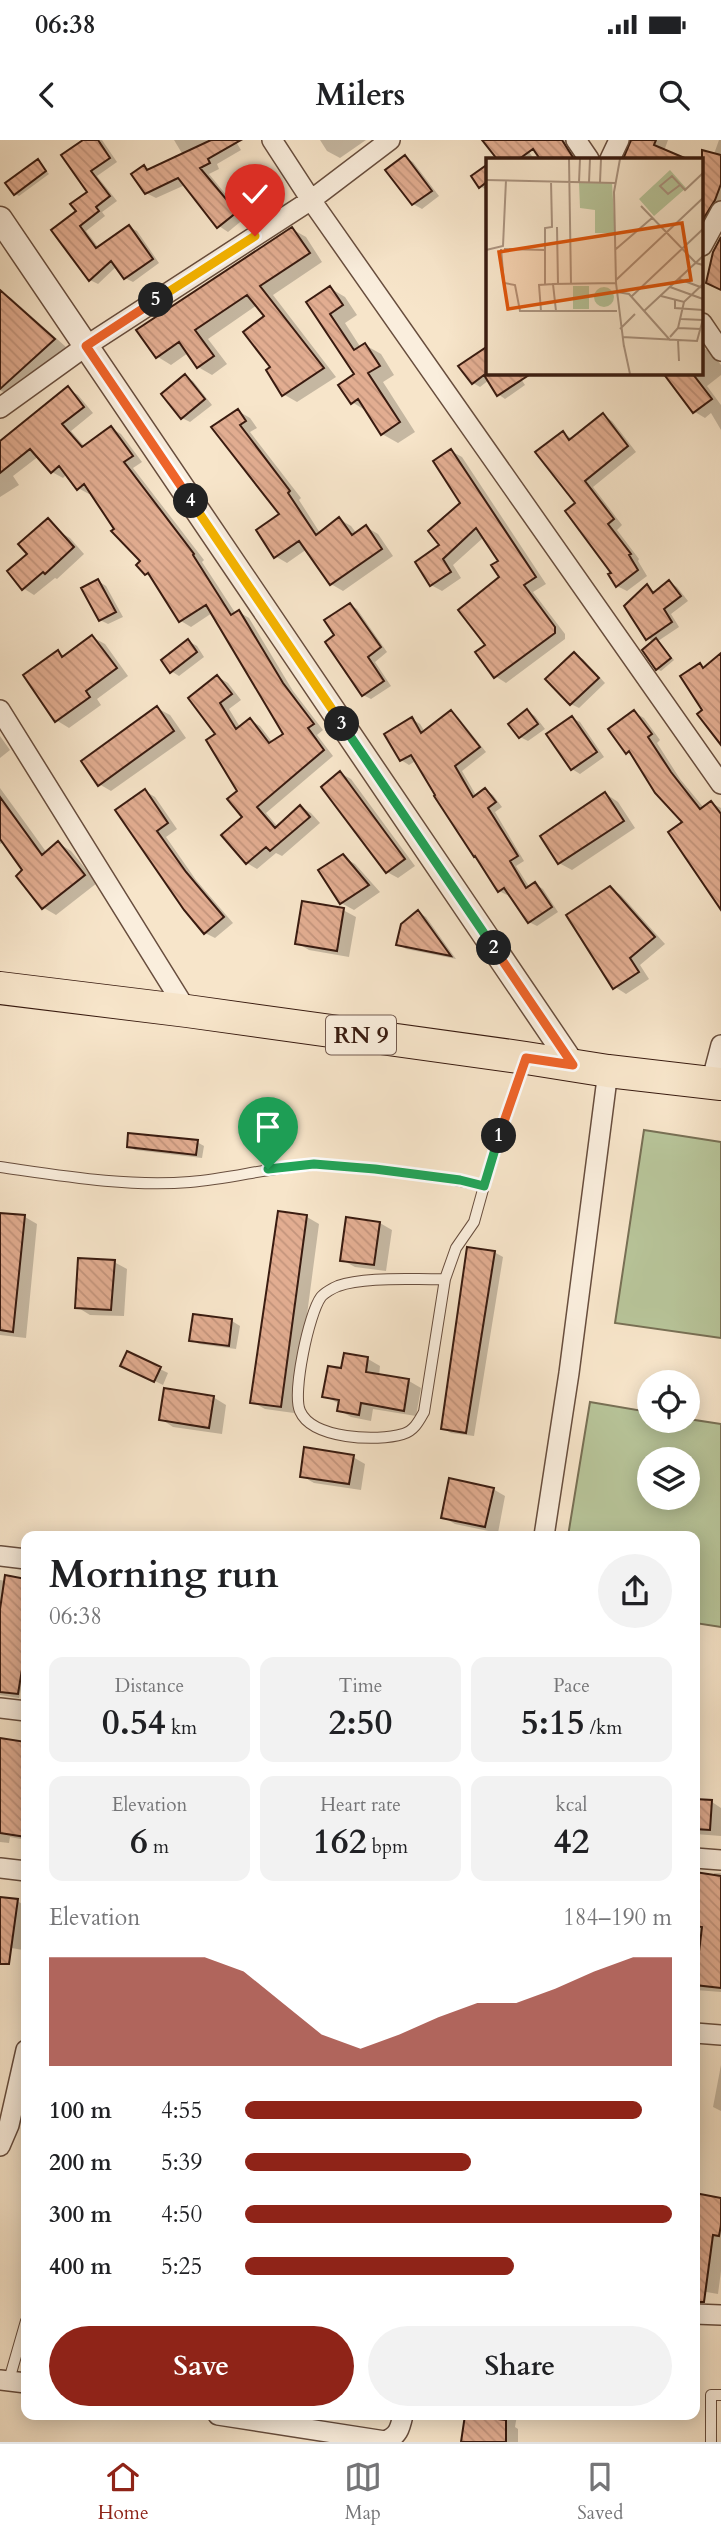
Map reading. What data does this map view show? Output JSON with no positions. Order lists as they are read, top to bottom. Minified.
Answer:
{"streets":{"main road":["RN 9"]},"page":{"status":"06:38","header":"Milers","pins":["5","4","3","2","1"],"heading":["Morning run","06:38"],"stats":[["Distance","0.54 km"],["Time","2:50"],["Pace","5:15 /km"],["Elevation","6 m"],["Heart rate","162 bpm"],["kcal","42"]],"chart":["Elevation","184–190 m"],"list":[{"name":"100 m","note":"4:55"},{"name":"200 m","note":"5:39"},{"name":"300 m","note":"4:50"},{"name":"400 m","note":"5:25"}],"buttons":["Save","Share"],"tabs":["Home","Map","Saved"]}}
